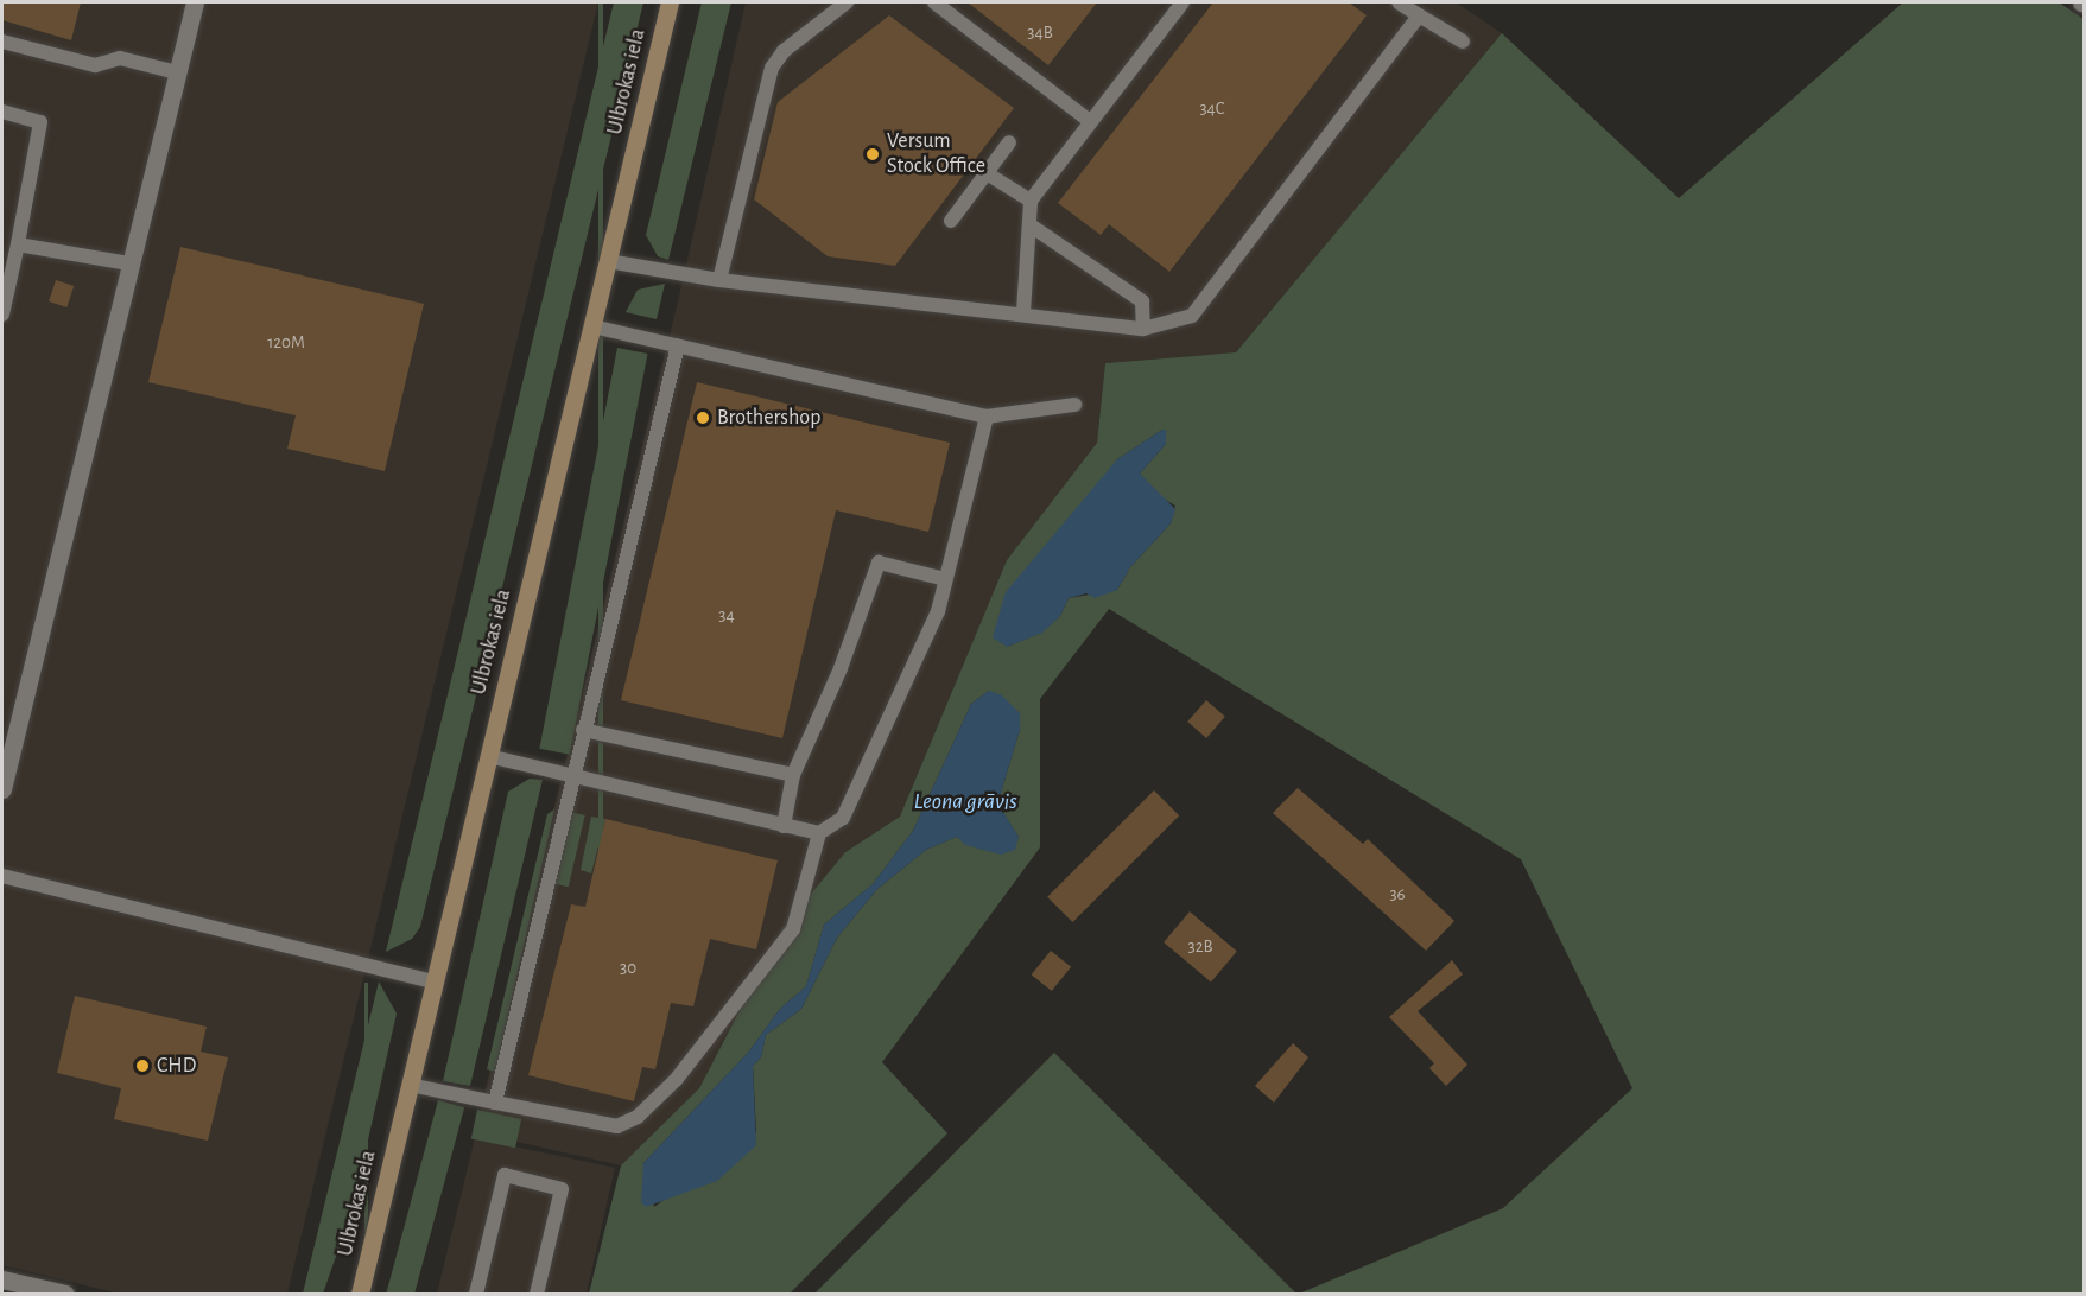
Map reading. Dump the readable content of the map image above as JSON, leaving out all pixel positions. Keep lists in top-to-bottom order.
{
  "streets": {
    "main road": ["Ulbrokas iela"]
  },
  "water": ["Leona grāvis"],
  "places": ["Versum Stock Office", "Brothershop", "CHD"],
  "house_numbers": [
    "34B",
    "34C",
    "120M",
    "34",
    "36",
    "32B",
    "30"
  ]
}
